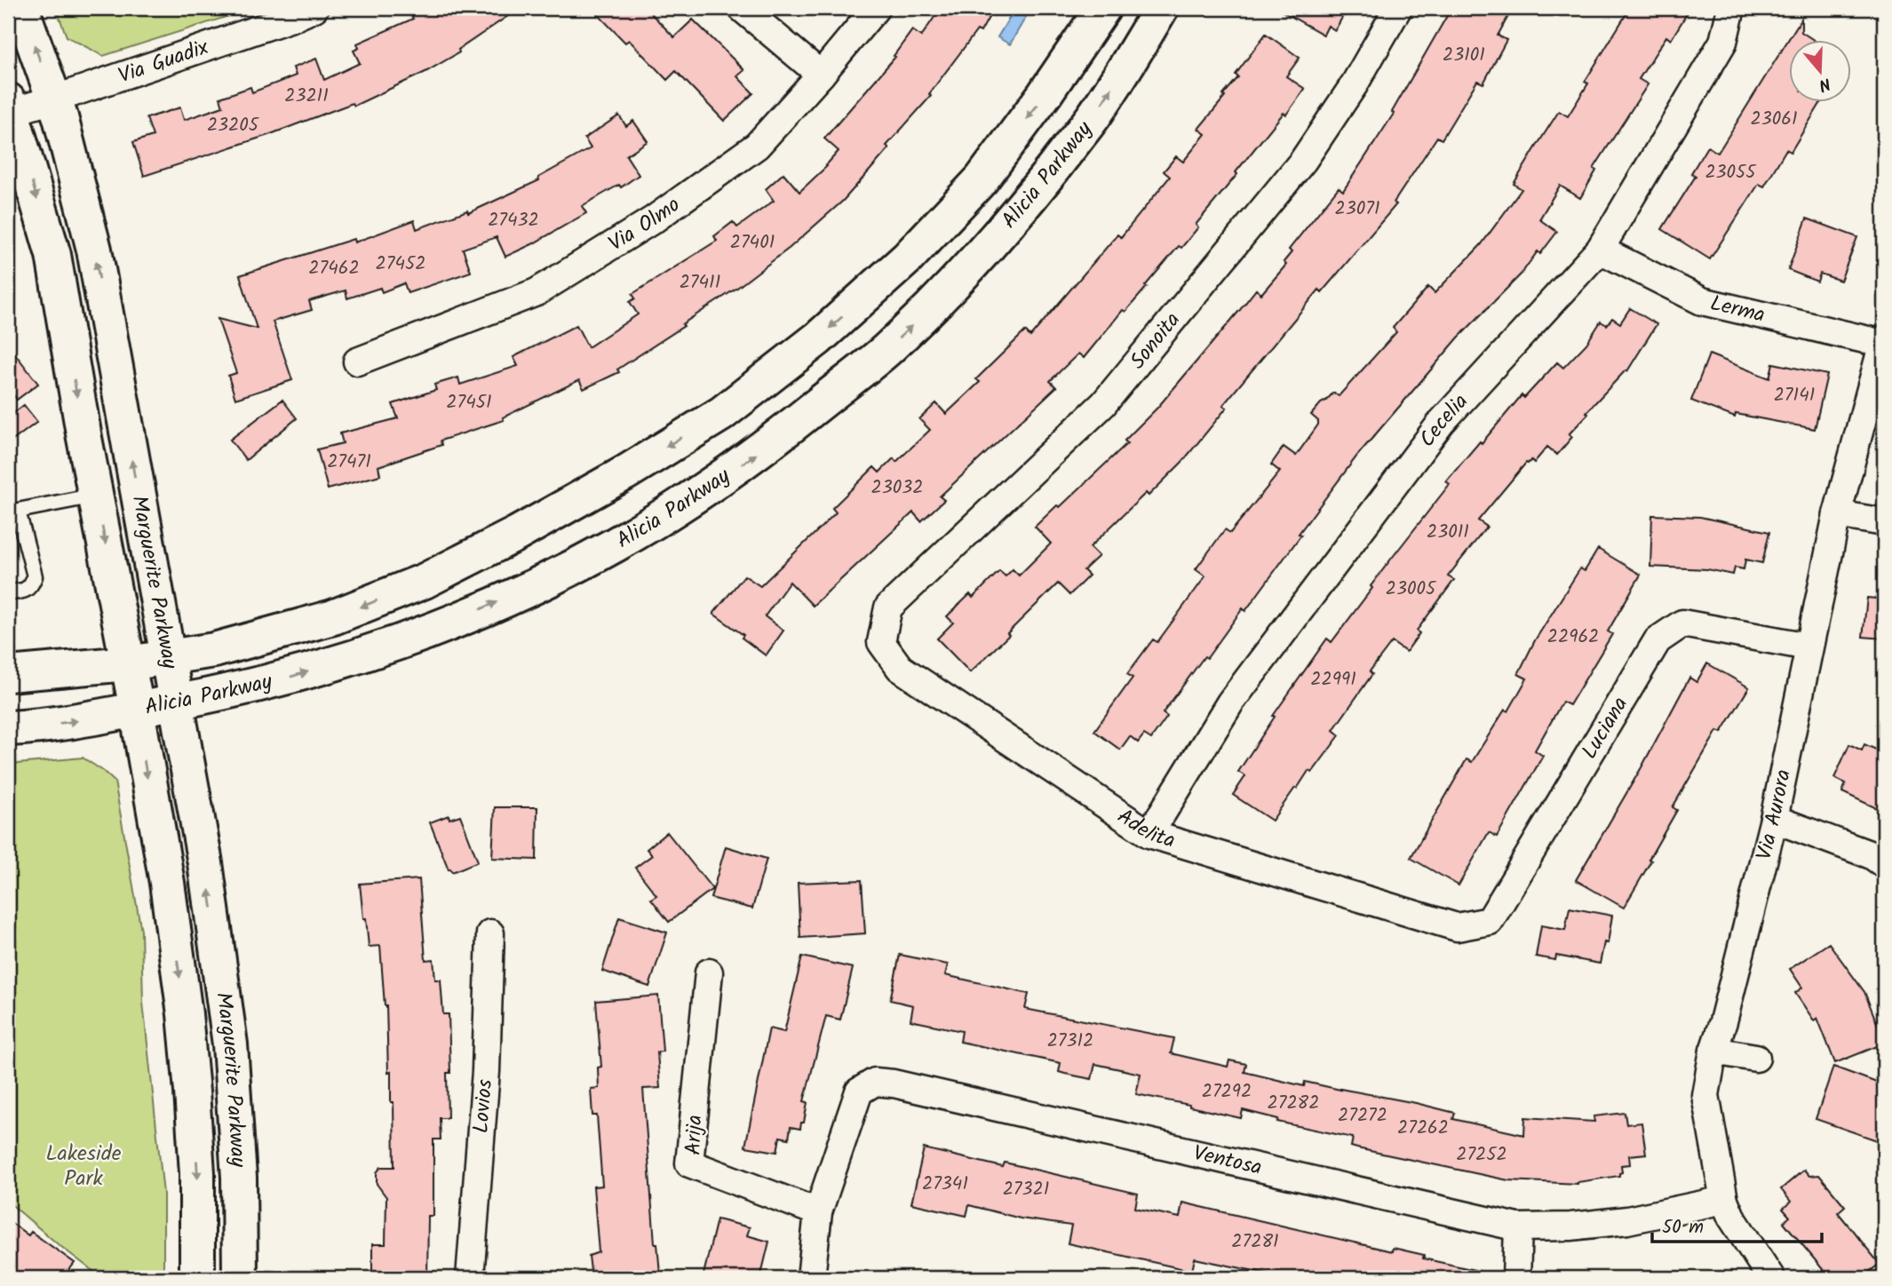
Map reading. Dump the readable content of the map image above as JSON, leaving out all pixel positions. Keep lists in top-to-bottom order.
{
  "streets": {
    "main road": ["Alicia Parkway", "Marguerite Parkway"],
    "street": [
      "Via Guadix",
      "Via Olmo",
      "Lerma",
      "Sonoita",
      "Cecelia",
      "Luciana",
      "Via Aurora",
      "Adelita",
      "Lovios",
      "Arija",
      "Ventosa"
    ]
  },
  "crossings": [
    ["Via Guadix", "Marguerite Parkway"],
    ["Alicia Parkway", "Marguerite Parkway"],
    ["Lerma", "Cecelia"],
    ["Lerma", "Via Aurora"],
    ["Sonoita", "Adelita"],
    ["Cecelia", "Adelita"],
    ["Luciana", "Via Aurora"],
    ["Luciana", "Adelita"],
    ["Via Aurora", "Ventosa"],
    ["Arija", "Ventosa"]
  ],
  "parks": ["Lakeside Park"],
  "house_numbers": [
    "23101",
    "23211",
    "23061",
    "23205",
    "23055",
    "23071",
    "27432",
    "27401",
    "27452",
    "27462",
    "27411",
    "27141",
    "27451",
    "27471",
    "23032",
    "23011",
    "23005",
    "22962",
    "22991",
    "27312",
    "27292",
    "27282",
    "27272",
    "27262",
    "27252",
    "27341",
    "27321",
    "27281"
  ],
  "scale_bar": "50 m",
  "north": "bottom"
}
